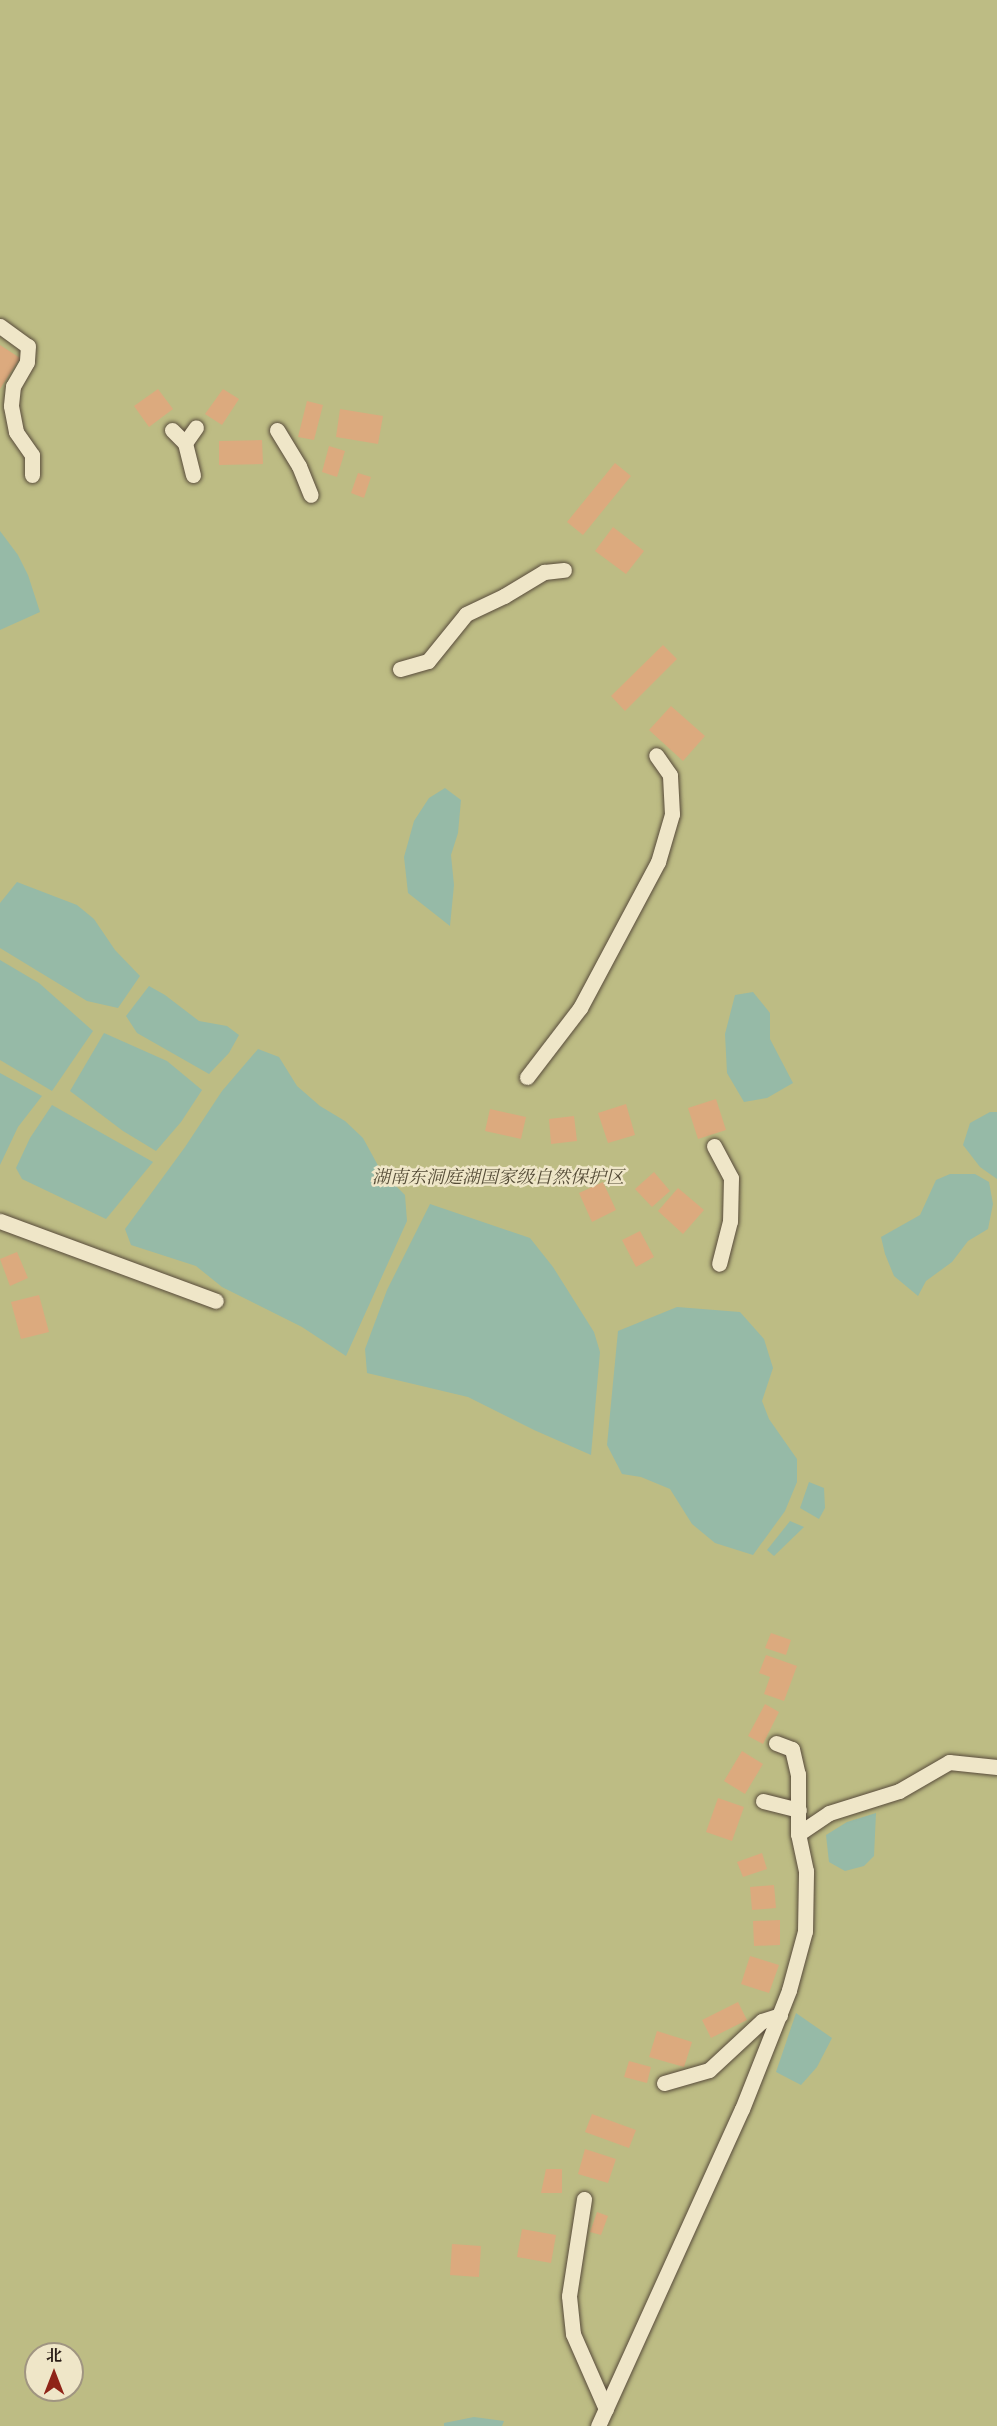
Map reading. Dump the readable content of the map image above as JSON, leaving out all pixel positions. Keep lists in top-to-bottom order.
{
  "parks": ["湖南东洞庭湖国家级自然保护区"],
  "north": "top"
}
